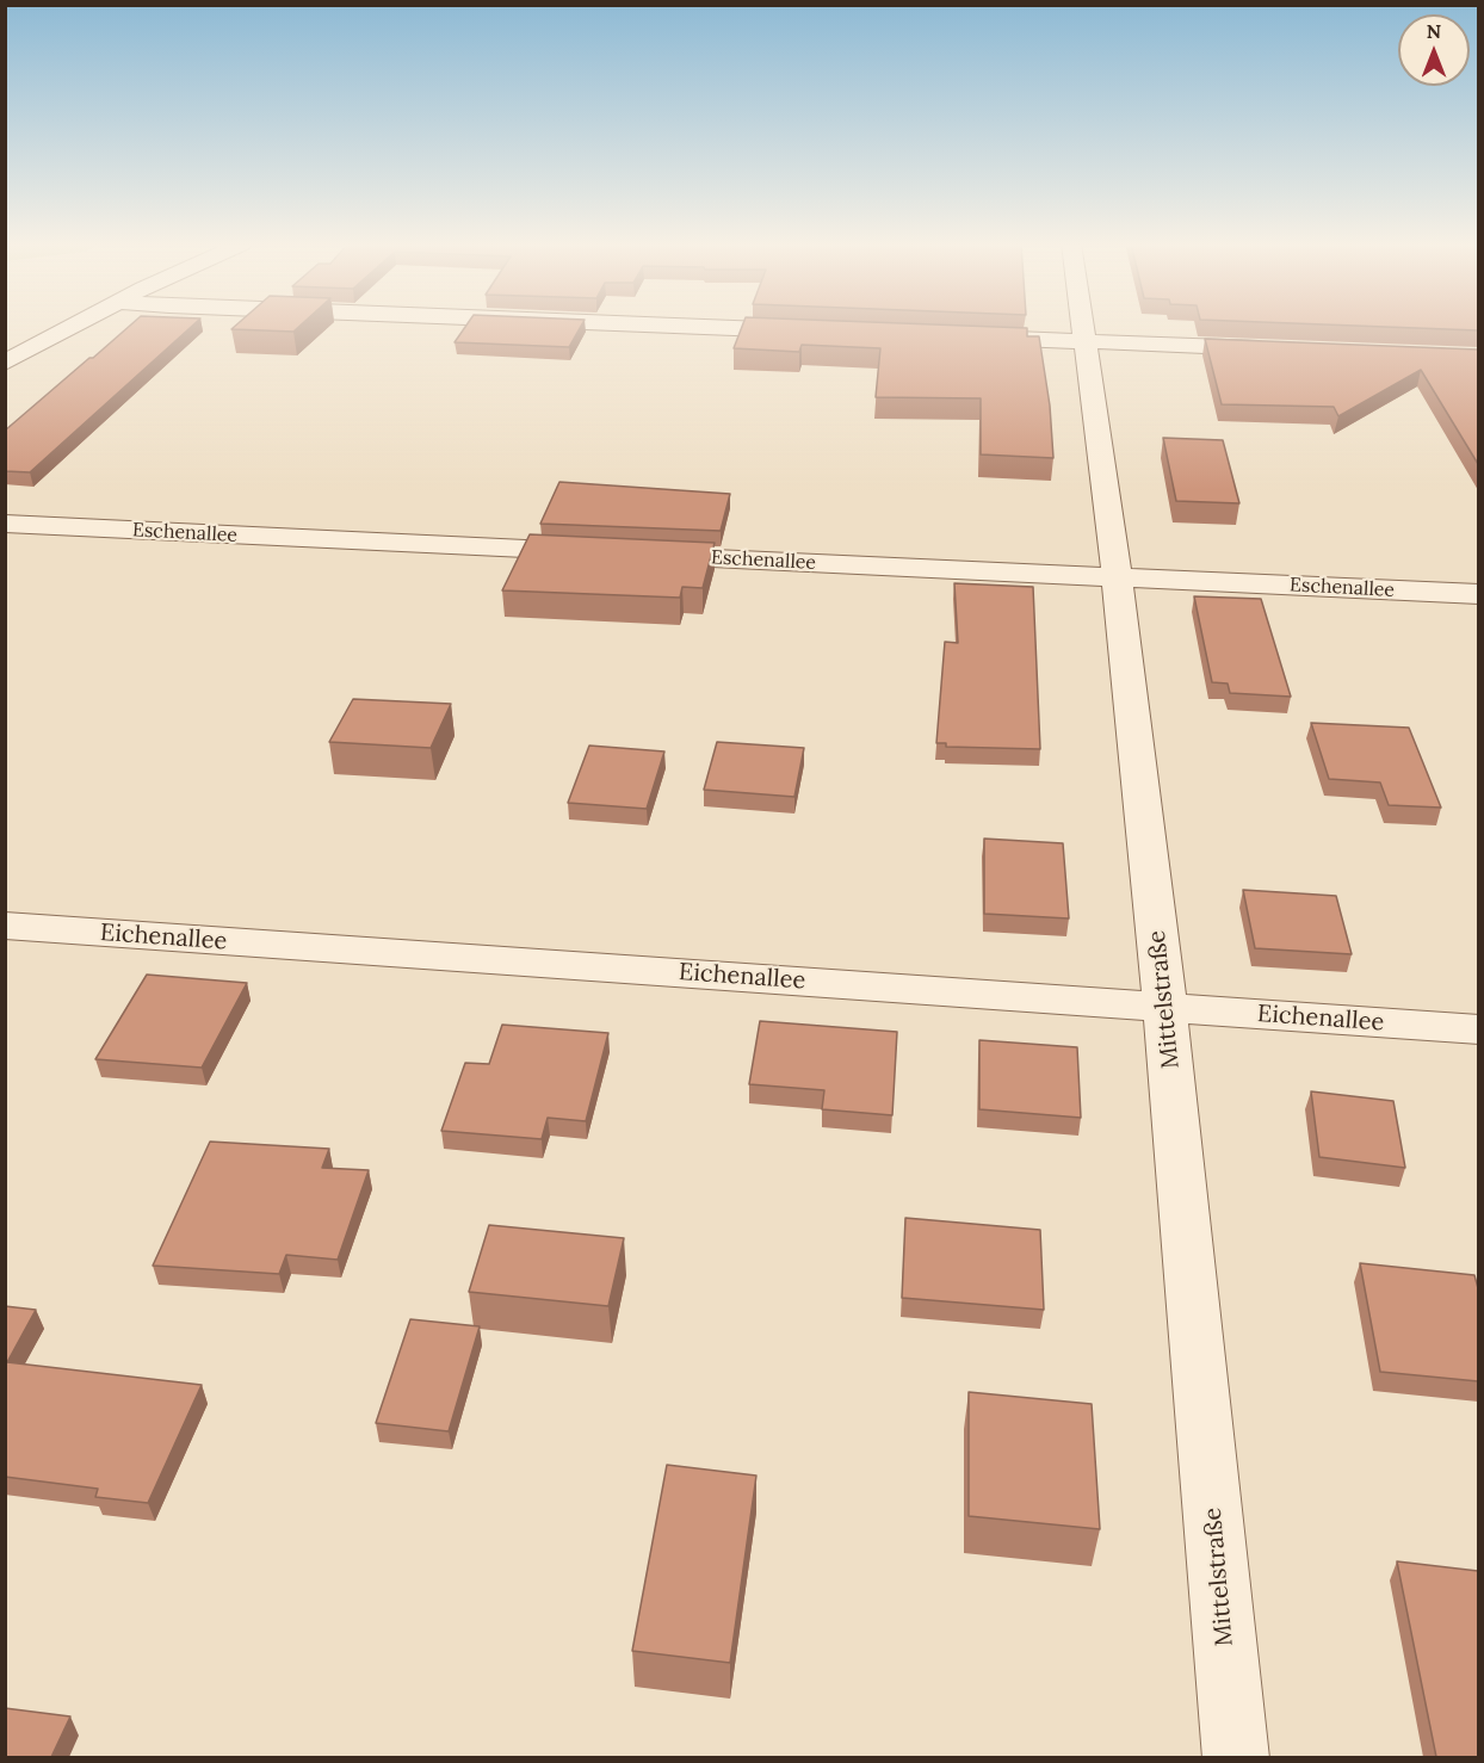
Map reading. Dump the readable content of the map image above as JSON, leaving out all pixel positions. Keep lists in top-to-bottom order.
{
  "streets": {
    "street": ["Eschenallee", "Eichenallee", "Mittelstraße"]
  },
  "crossings": [
    ["Eschenallee", "Mittelstraße"],
    ["Eichenallee", "Mittelstraße"]
  ],
  "north": "top"
}
